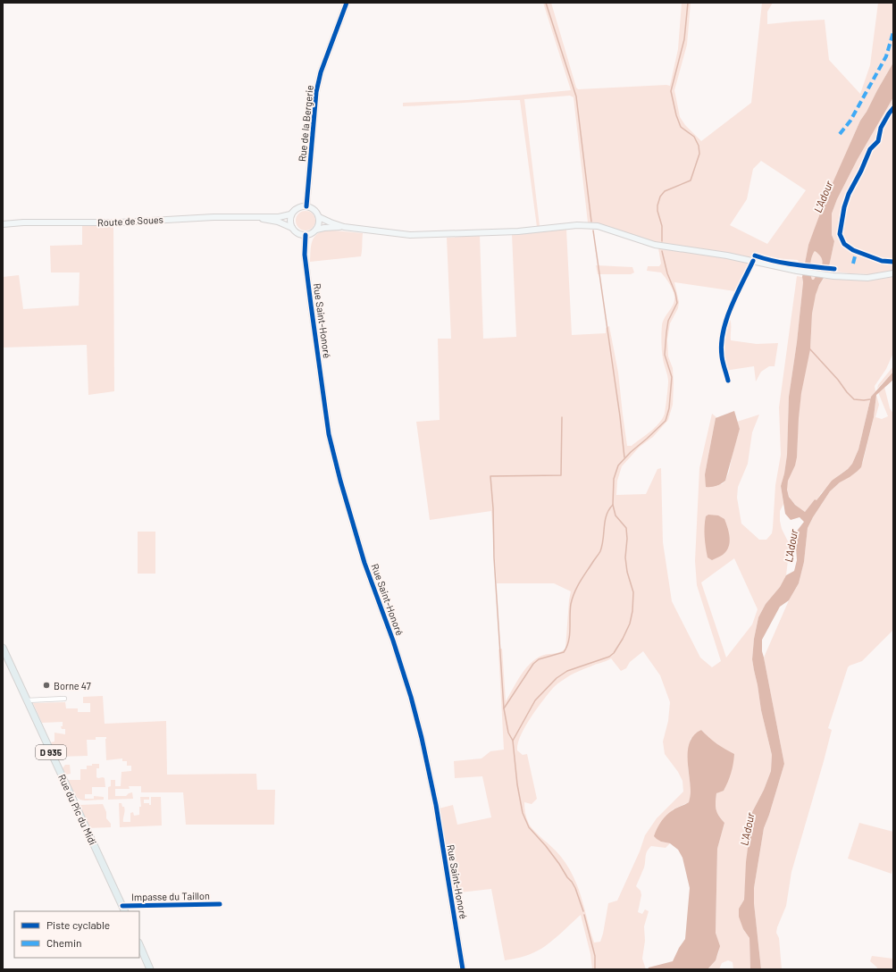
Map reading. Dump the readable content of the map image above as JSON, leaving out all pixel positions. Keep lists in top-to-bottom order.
{
  "streets": {
    "main road": ["Route de Soues", "D 935", "Rue du Pic du Midi"],
    "street": ["Rue de la Bergerie", "Rue Saint-Honoré", "Impasse du Taillon"]
  },
  "crossings": [
    ["Rue de la Bergerie", "Route de Soues"],
    ["Rue de la Bergerie", "Rue Saint-Honoré"],
    ["Route de Soues", "Rue Saint-Honoré"],
    ["Rue du Pic du Midi", "Impasse du Taillon"]
  ],
  "water": ["L'Adour"],
  "places": ["Borne 47"],
  "legend": ["Piste cyclable", "Chemin"]
}
